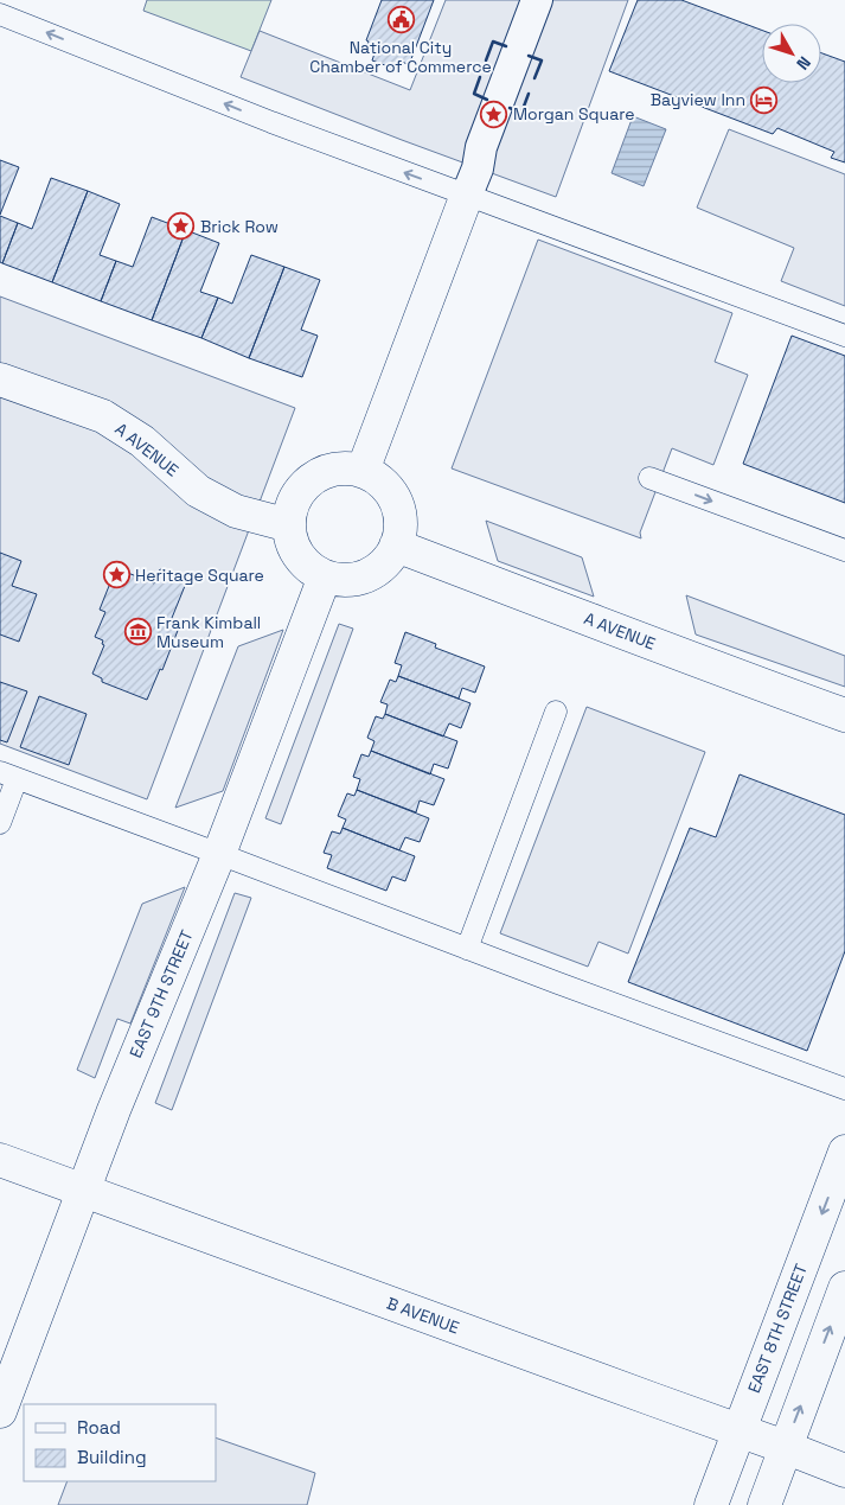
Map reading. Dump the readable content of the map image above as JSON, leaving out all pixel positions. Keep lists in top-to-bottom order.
{
  "streets": {
    "street": [
      "A AVENUE",
      "EAST 9TH STREET",
      "B AVENUE",
      "EAST 8TH STREET"
    ]
  },
  "crossings": [
    ["A AVENUE", "EAST 9TH STREET"],
    ["EAST 9TH STREET", "B AVENUE"],
    ["B AVENUE", "EAST 8TH STREET"]
  ],
  "places": {
    "public building": ["National City Chamber of Commerce"],
    "hotel": ["Bayview Inn"],
    "place": ["Morgan Square", "Brick Row", "Heritage Square"],
    "museum": ["Frank Kimball Museum"]
  },
  "legend": ["Road", "Building"],
  "north": "bottom right"
}
